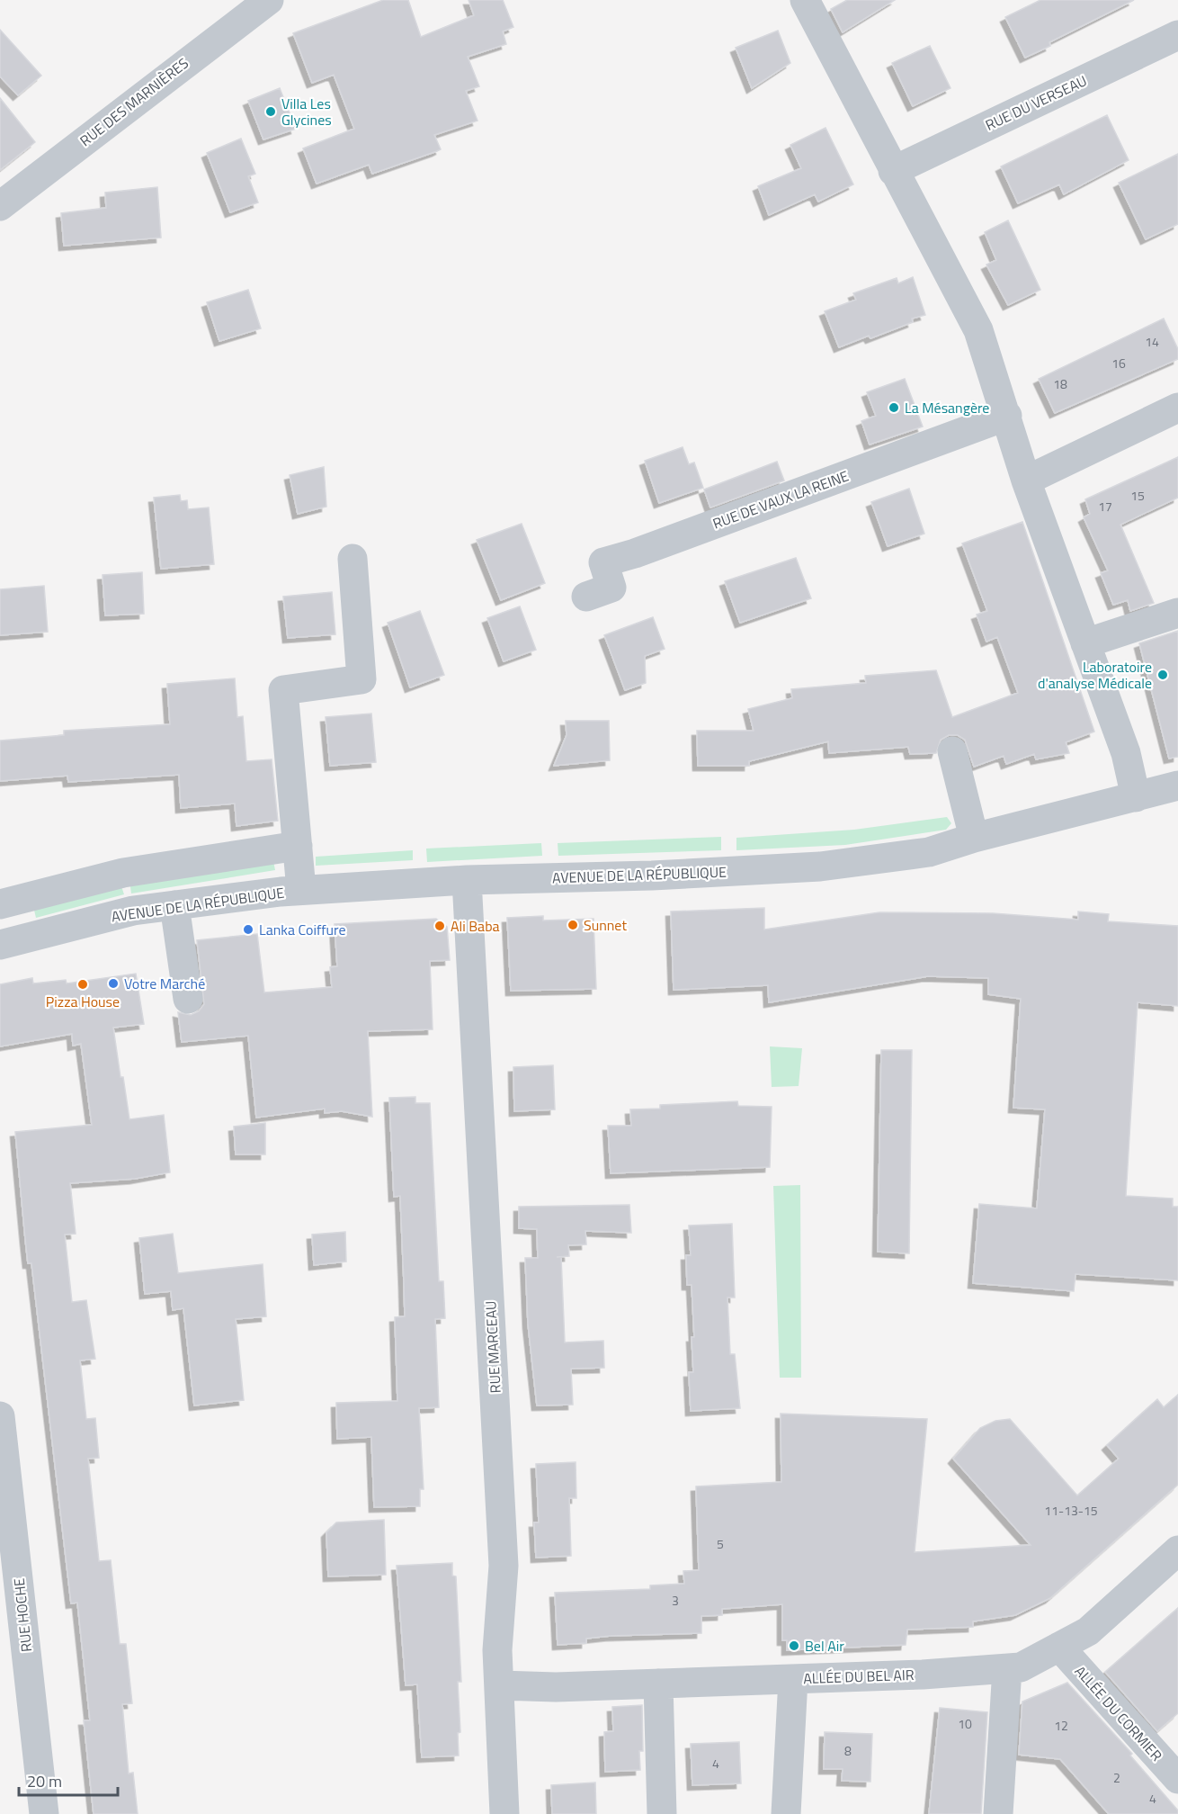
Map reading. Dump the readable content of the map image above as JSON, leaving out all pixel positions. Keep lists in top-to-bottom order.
{
  "streets": {
    "street": [
      "RUE DES MARNIÈRES",
      "RUE DU VERSEAU",
      "RUE DE VAUX LA REINE",
      "AVENUE DE LA RÉPUBLIQUE",
      "RUE MARCEAU",
      "RUE HOCHE",
      "ALLÉE DU BEL AIR",
      "ALLÉE DU CORMIER"
    ]
  },
  "crossings": [
    ["AVENUE DE LA RÉPUBLIQUE", "RUE MARCEAU"],
    ["RUE MARCEAU", "ALLÉE DU BEL AIR"],
    ["ALLÉE DU BEL AIR", "ALLÉE DU CORMIER"]
  ],
  "places": [
    "Villa Les Glycines",
    "La Mésangère",
    "Laboratoire d'analyse Médicale",
    "Sunnet",
    "Ali Baba",
    "Lanka Coiffure",
    "Votre Marché",
    "Pizza House",
    "Bel Air"
  ],
  "house_numbers": [
    "14",
    "16",
    "18",
    "15",
    "17",
    "11-13-15",
    "5",
    "3",
    "10",
    "12",
    "8",
    "4",
    "2",
    "4"
  ],
  "scale_bar": "20 m"
}
